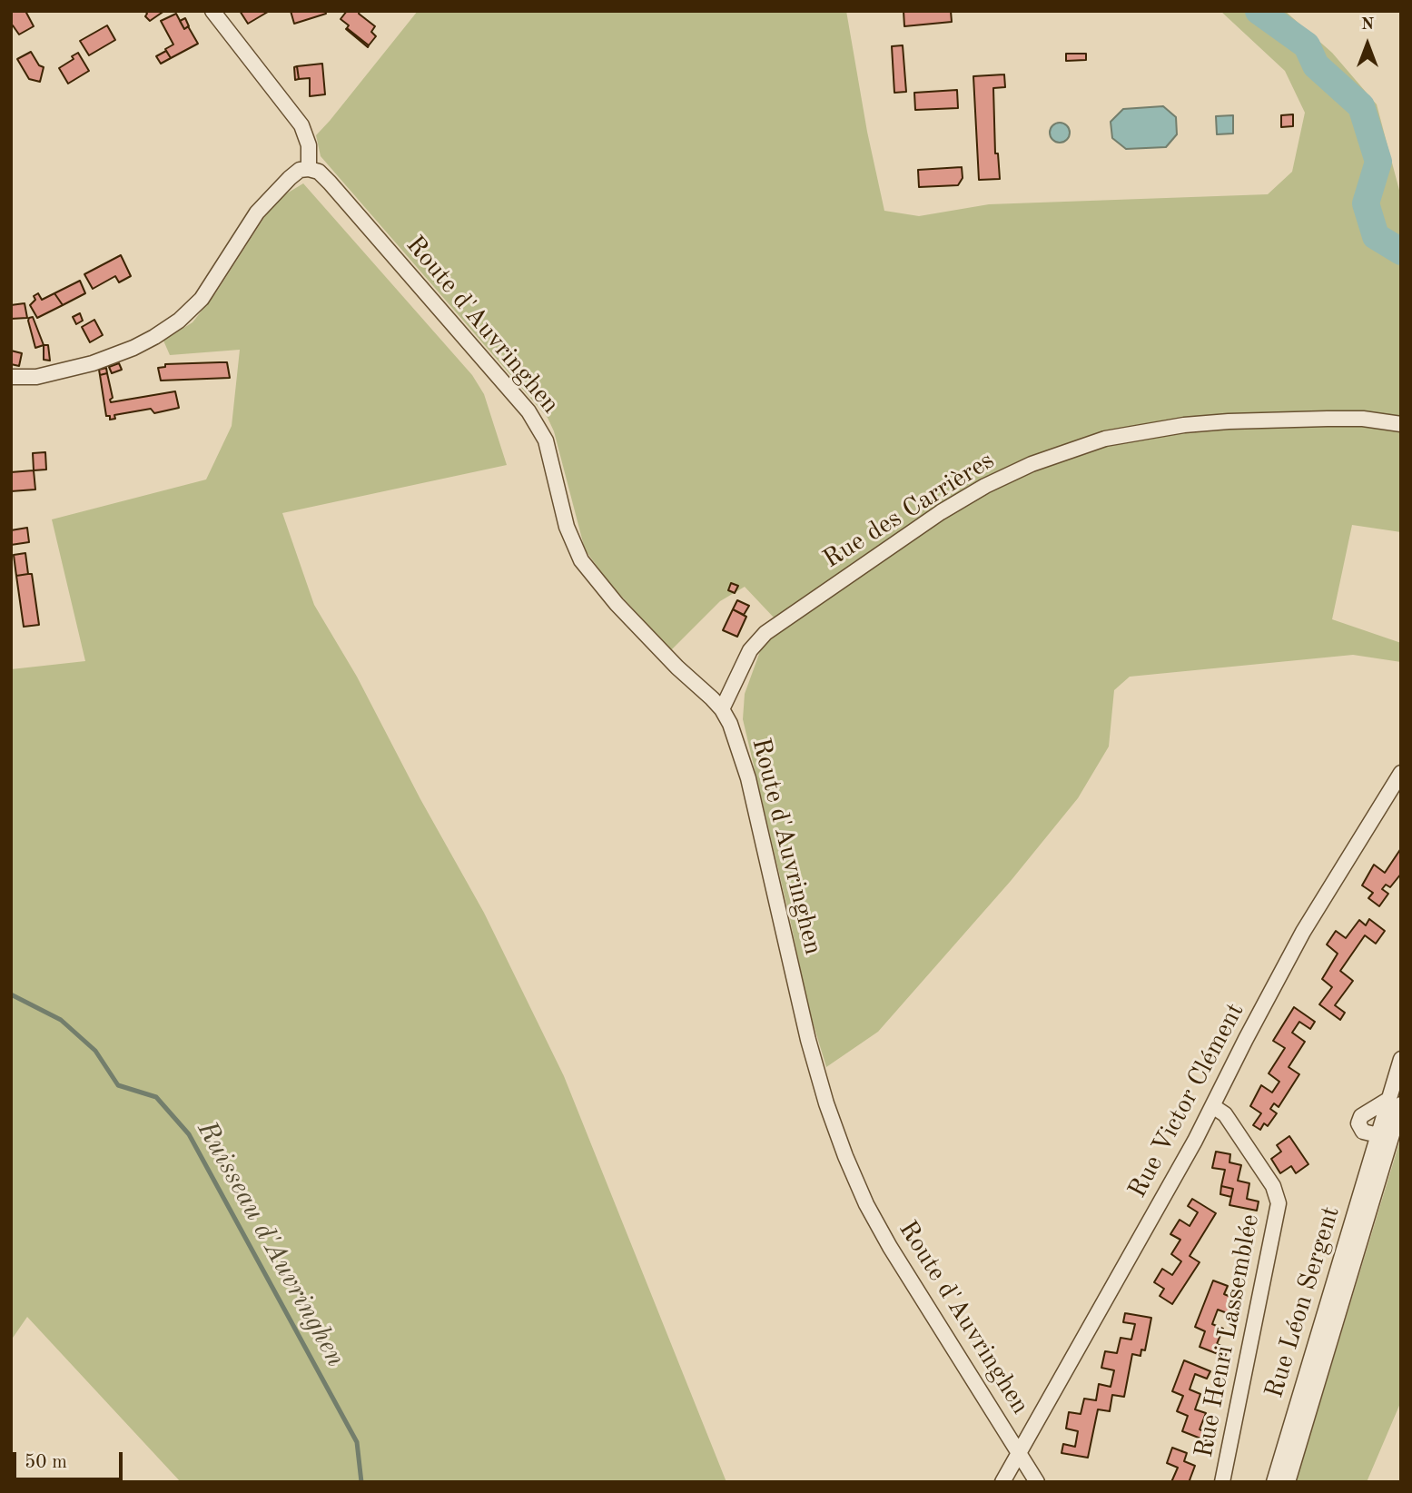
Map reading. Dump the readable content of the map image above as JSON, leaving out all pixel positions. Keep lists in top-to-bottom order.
{
  "streets": {
    "street": [
      "Route d'Auvringhen",
      "Rue des Carrières",
      "Rue Victor Clément",
      "Rue Léon Sergent",
      "Rue Henri Lassemblée"
    ]
  },
  "crossings": [
    ["Route d'Auvringhen", "Rue des Carrières"],
    ["Route d'Auvringhen", "Rue Victor Clément"],
    ["Rue Victor Clément", "Rue Henri Lassemblée"]
  ],
  "water": ["Ruisseau d'Auvringhen"],
  "scale_bar": "50 m",
  "north": "top"
}
